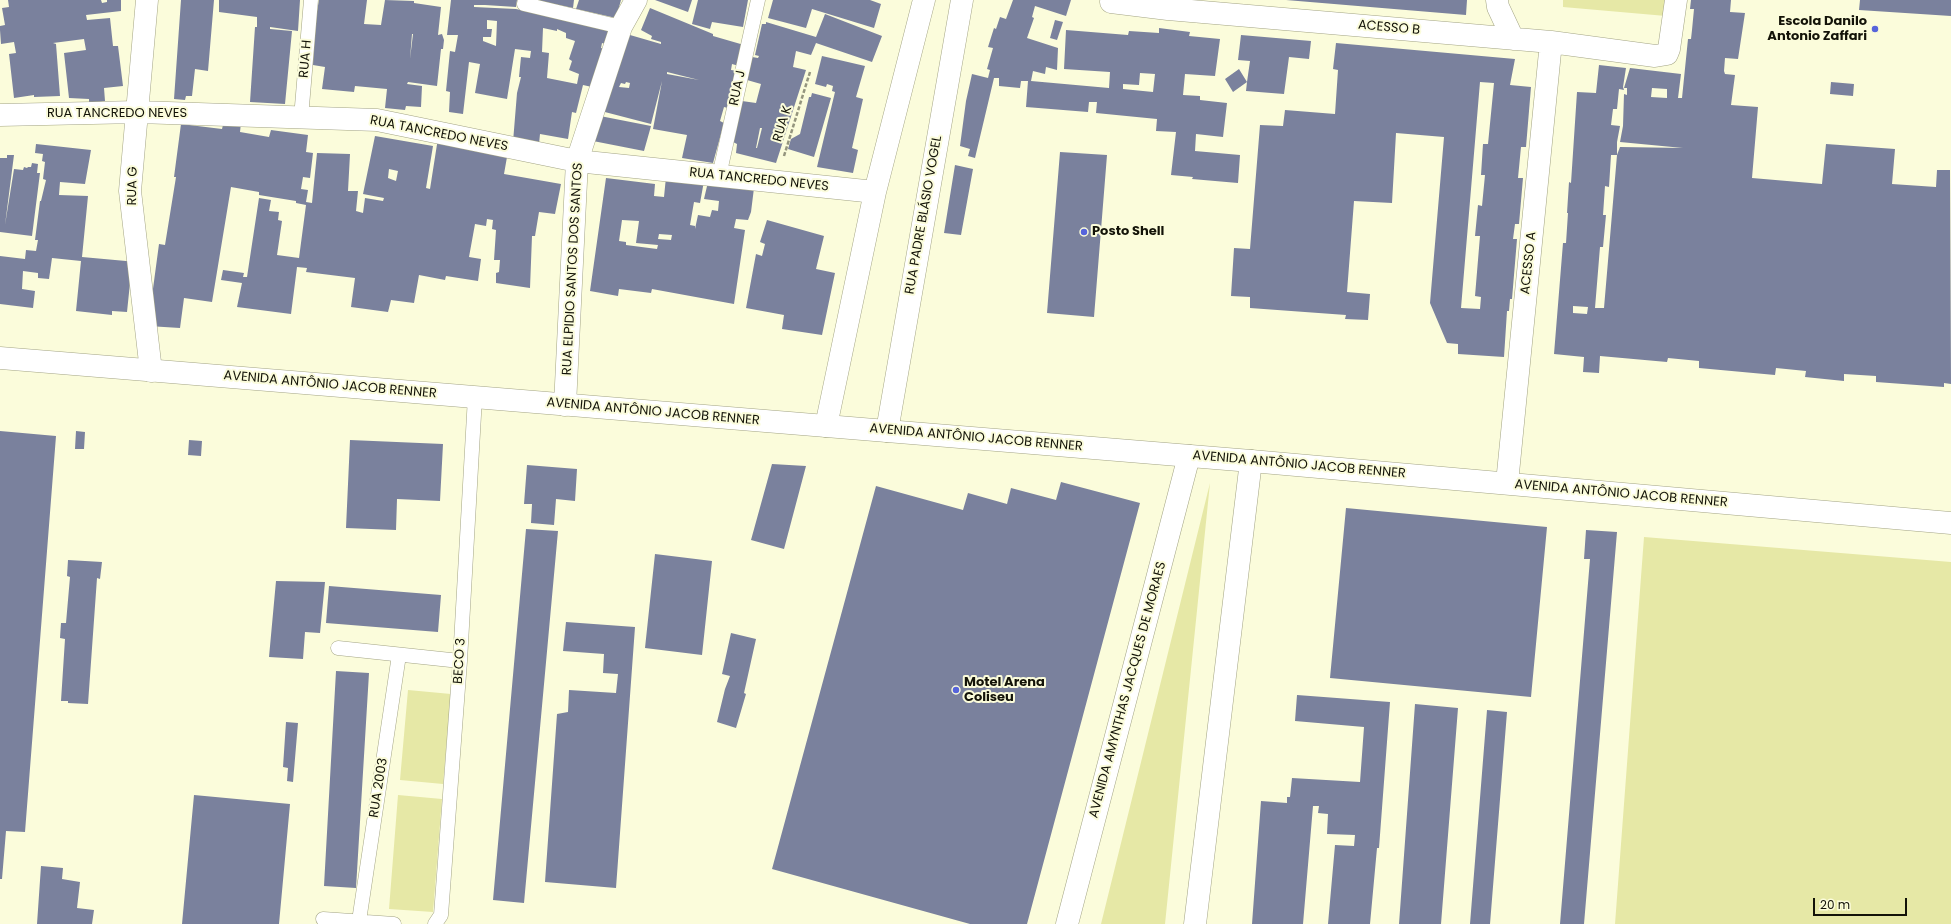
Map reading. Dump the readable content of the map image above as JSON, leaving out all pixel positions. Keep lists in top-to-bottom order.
{
  "streets": {
    "street": [
      "ACESSO B",
      "RUA TANCREDO NEVES",
      "RUA G",
      "RUA PADRE BLÁSIO VOGEL",
      "ACESSO A",
      "RUA ELPIDIO SANTOS DOS SANTOS",
      "AVENIDA ANTÔNIO JACOB RENNER",
      "AVENIDA AMYNTHAS JACQUES DE MORAES"
    ],
    "lane": [
      "RUA H",
      "RUA J",
      "BECO 3",
      "RUA 2003"
    ],
    "path": ["RUA K"]
  },
  "crossings": [
    ["ACESSO B", "ACESSO A"],
    ["RUA H", "RUA TANCREDO NEVES"],
    ["RUA J", "RUA TANCREDO NEVES"],
    ["RUA TANCREDO NEVES", "RUA K"],
    ["RUA TANCREDO NEVES", "RUA G"],
    ["RUA TANCREDO NEVES", "RUA ELPIDIO SANTOS DOS SANTOS"],
    ["RUA G", "AVENIDA ANTÔNIO JACOB RENNER"],
    ["RUA PADRE BLÁSIO VOGEL", "AVENIDA ANTÔNIO JACOB RENNER"],
    ["ACESSO A", "AVENIDA ANTÔNIO JACOB RENNER"],
    ["RUA ELPIDIO SANTOS DOS SANTOS", "AVENIDA ANTÔNIO JACOB RENNER"],
    ["AVENIDA ANTÔNIO JACOB RENNER", "BECO 3"],
    ["AVENIDA ANTÔNIO JACOB RENNER", "AVENIDA AMYNTHAS JACQUES DE MORAES"]
  ],
  "places": ["Escola Danilo Antonio Zaffari", "Posto Shell", "Motel Arena Coliseu"],
  "scale_bar": "20 m"
}
